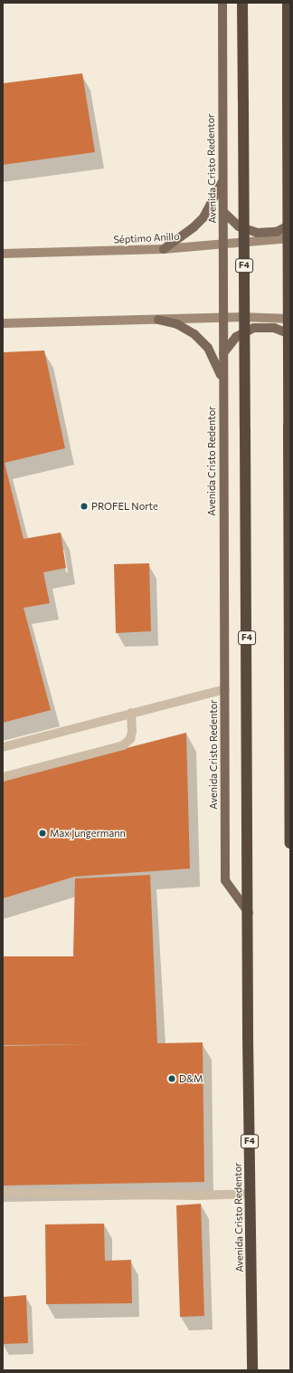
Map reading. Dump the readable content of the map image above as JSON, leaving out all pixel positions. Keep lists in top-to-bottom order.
{
  "streets": {
    "highway": ["Avenida Cristo Redentor", "F4"],
    "main road": ["Séptimo Anillo"]
  },
  "crossings": [
    ["Avenida Cristo Redentor", "Séptimo Anillo"]
  ],
  "places": ["PROFEL Norte", "Max Jungermann", "D&M"]
}
